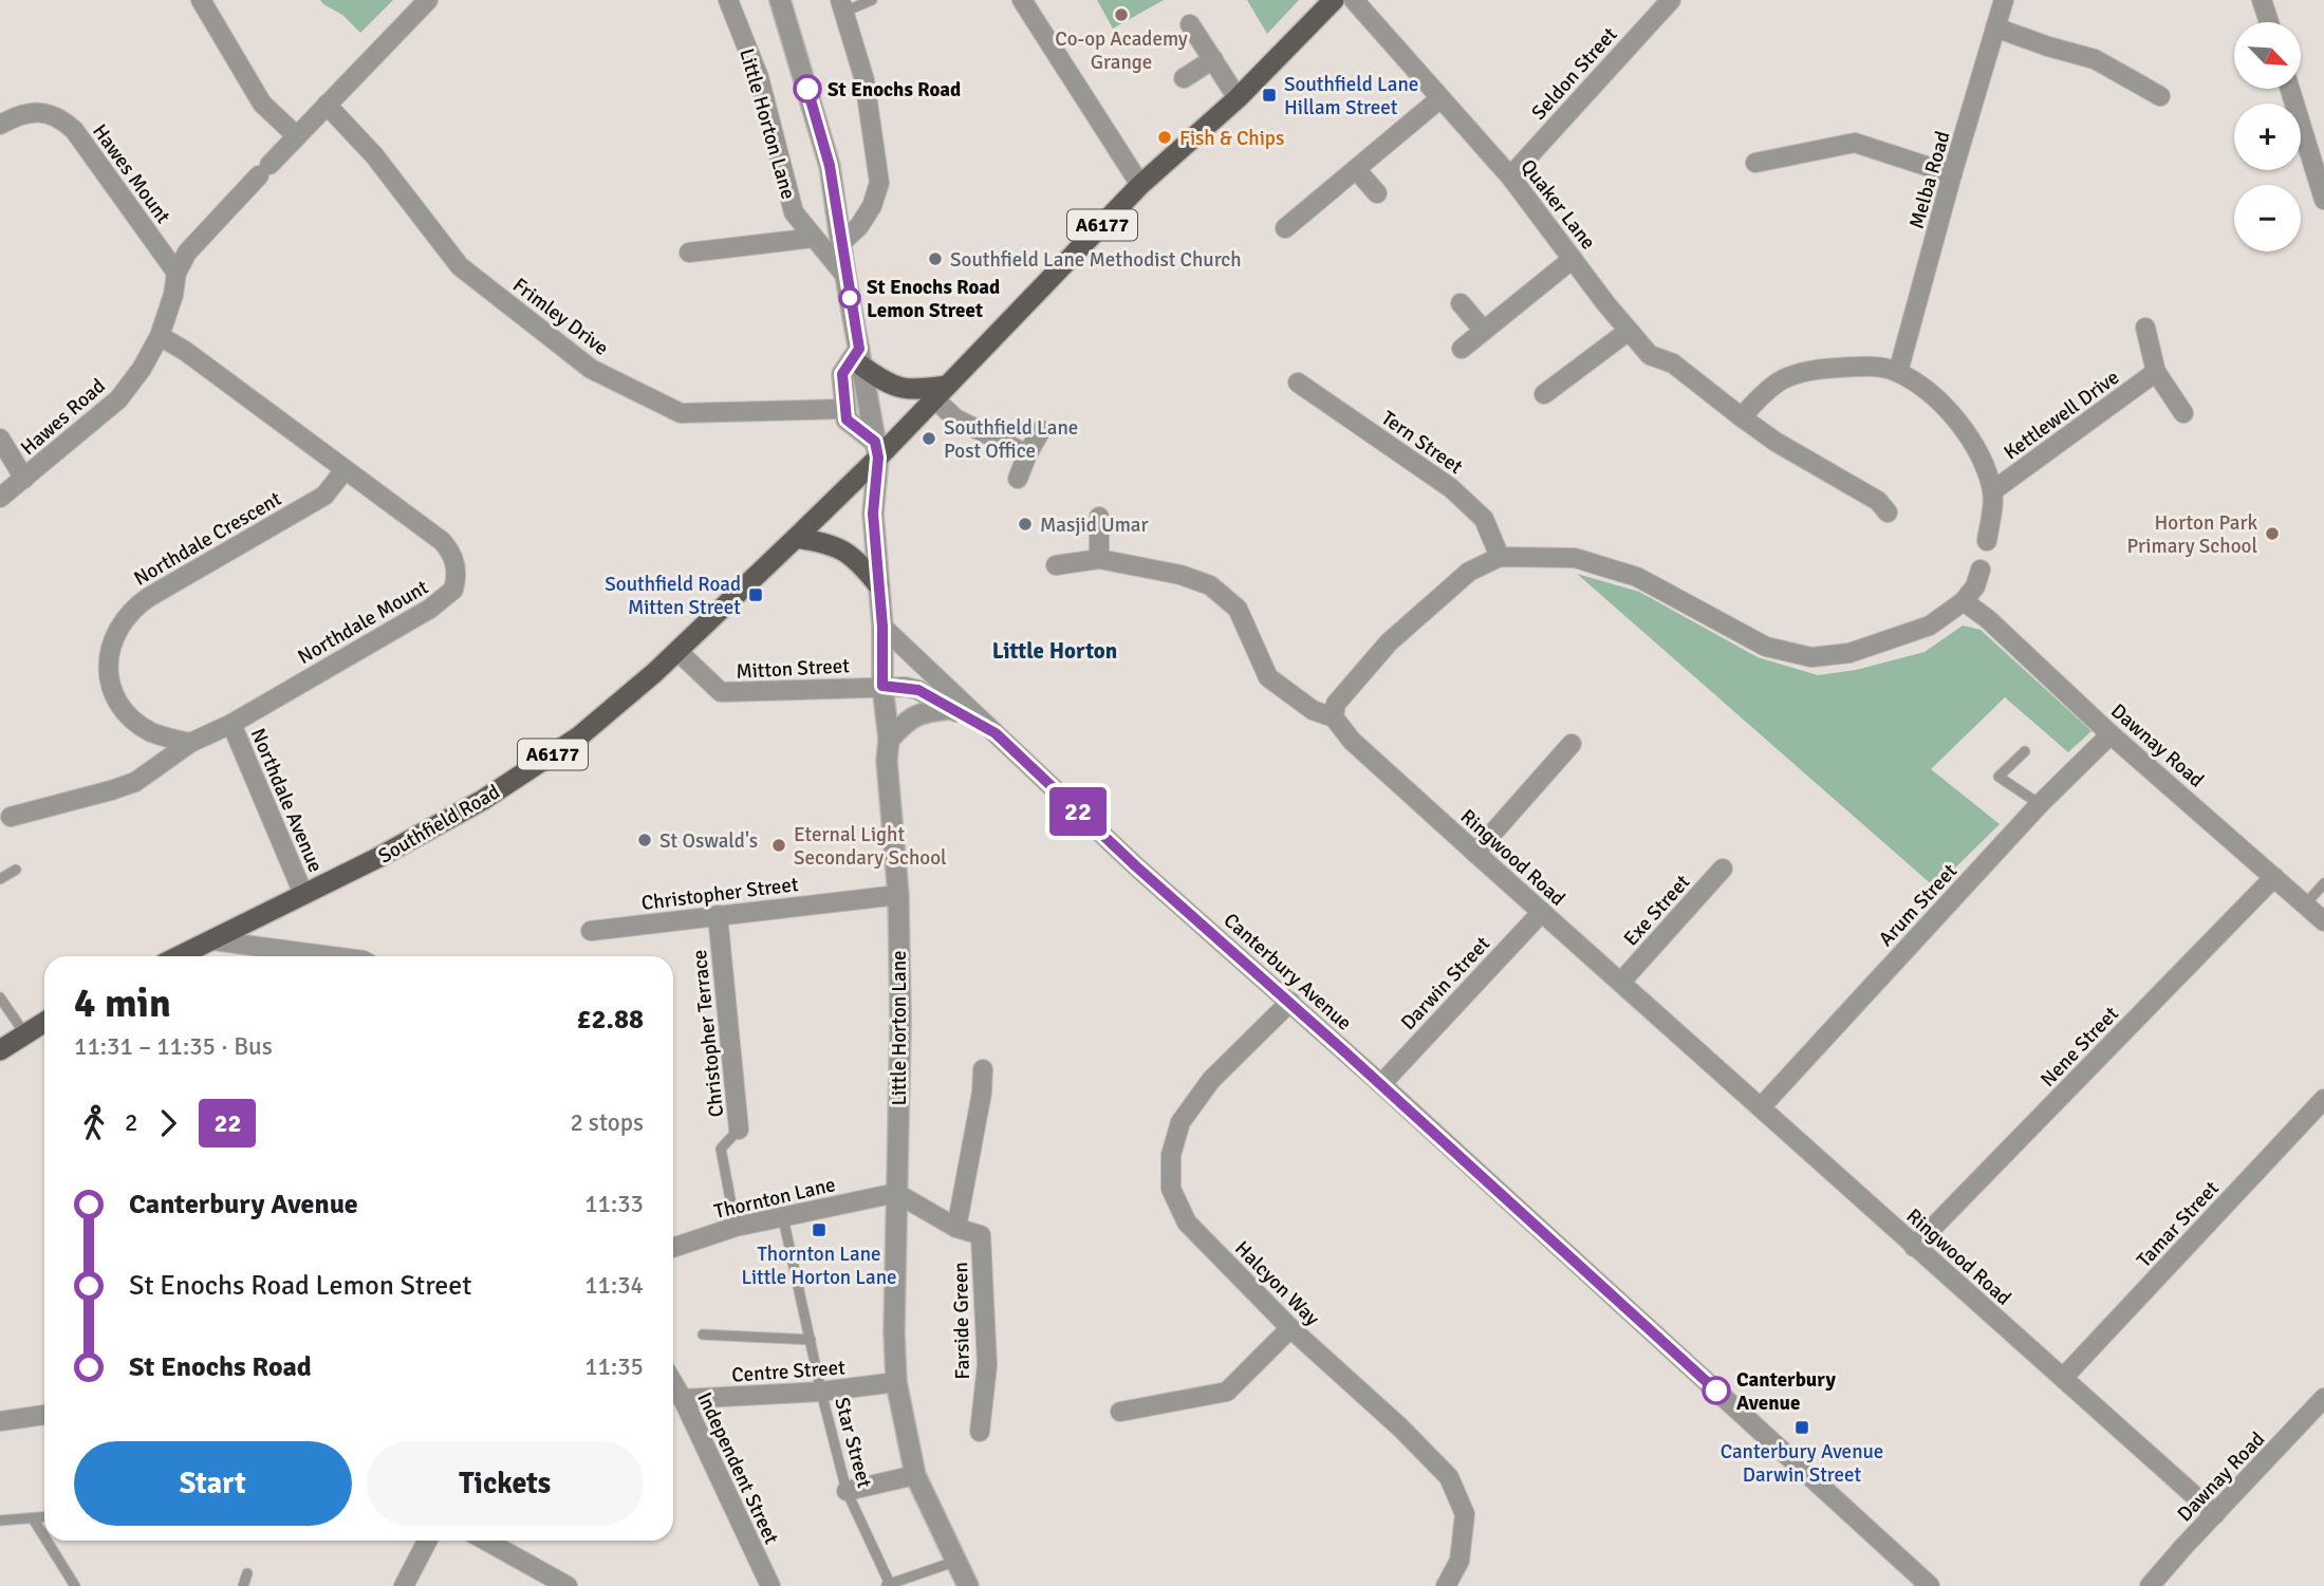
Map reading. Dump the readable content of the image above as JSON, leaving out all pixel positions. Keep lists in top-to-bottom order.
{
  "streets": {
    "main road": ["A6177", "Southfield Road"],
    "street": [
      "Seldon Street",
      "Little Horton Lane",
      "Hawes Mount",
      "Melba Road",
      "Quaker Lane",
      "Frimley Drive",
      "Kettlewell Drive",
      "Hawes Road",
      "Tern Street",
      "Northdale Crescent",
      "Northdale Mount",
      "Mitton Street",
      "Dawnay Road",
      "Northdale Avenue",
      "Ringwood Road",
      "Christopher Street",
      "Arum Street",
      "Exe Street",
      "Canterbury Avenue",
      "Darwin Street",
      "Christopher Terrace",
      "Nene Street",
      "Thornton Lane",
      "Tamar Street",
      "Halcyon Way",
      "Farside Green",
      "Centre Street",
      "Independent Street"
    ],
    "lane": ["Star Street"]
  },
  "crossings": [
    ["Seldon Street", "Quaker Lane"],
    ["Little Horton Lane", "A6177"],
    ["Little Horton Lane", "Mitton Street"],
    ["Little Horton Lane", "Southfield Road"],
    ["Little Horton Lane", "Christopher Street"],
    ["Little Horton Lane", "Canterbury Avenue"],
    ["Little Horton Lane", "Thornton Lane"],
    ["Little Horton Lane", "Farside Green"],
    ["Little Horton Lane", "Centre Street"],
    ["Hawes Mount", "Hawes Road"],
    ["A6177", "Southfield Road"],
    ["Frimley Drive", "Hawes Road"],
    ["Hawes Road", "Northdale Mount"],
    ["Northdale Crescent", "Northdale Mount"],
    ["Northdale Mount", "Northdale Avenue"],
    ["Mitton Street", "Southfield Road"],
    ["Mitton Street", "Canterbury Avenue"],
    ["Dawnay Road", "Ringwood Road"],
    ["Dawnay Road", "Arum Street"],
    ["Dawnay Road", "Nene Street"],
    ["Northdale Avenue", "Southfield Road"],
    ["Ringwood Road", "Arum Street"],
    ["Ringwood Road", "Exe Street"],
    ["Ringwood Road", "Darwin Street"],
    ["Ringwood Road", "Nene Street"],
    ["Ringwood Road", "Tamar Street"],
    ["Christopher Street", "Christopher Terrace"],
    ["Canterbury Avenue", "Darwin Street"],
    ["Canterbury Avenue", "Halcyon Way"],
    ["Christopher Terrace", "Thornton Lane"],
    ["Thornton Lane", "Farside Green"],
    ["Thornton Lane", "Star Street"],
    ["Centre Street", "Star Street"],
    ["Centre Street", "Independent Street"]
  ],
  "districts": ["Little Horton"],
  "places": {
    "other": [
      "Co-op Academy Grange",
      "St Enochs Road",
      "Fish & Chips",
      "Southfield Lane Methodist Church",
      "St Enochs Road Lemon Street",
      "Southfield Lane Post Office",
      "Masjid Umar",
      "Horton Park Primary School",
      "St Oswald's",
      "Eternal Light Secondary School",
      "Canterbury Avenue"
    ],
    "transit": [
      "Southfield Lane Hillam Street",
      "Southfield Road Mitten Street",
      "Thornton Lane Little Horton Lane",
      "Canterbury Avenue Darwin Street"
    ]
  },
  "lines": ["bus line 22"],
  "north": "bottom right",
  "page": {
    "on_map": "22",
    "map_buttons": ["+", "−"],
    "heading": ["4 min", "11:31 – 11:35 · Bus", "£2.88"],
    "legs": ["2", "22", "2 stops"],
    "list": [
      {
        "name": "Canterbury Avenue",
        "value": "11:33"
      },
      {
        "name": "St Enochs Road Lemon Street",
        "value": "11:34"
      },
      {
        "name": "St Enochs Road",
        "value": "11:35"
      }
    ],
    "buttons": ["Start", "Tickets"]
  }
}
